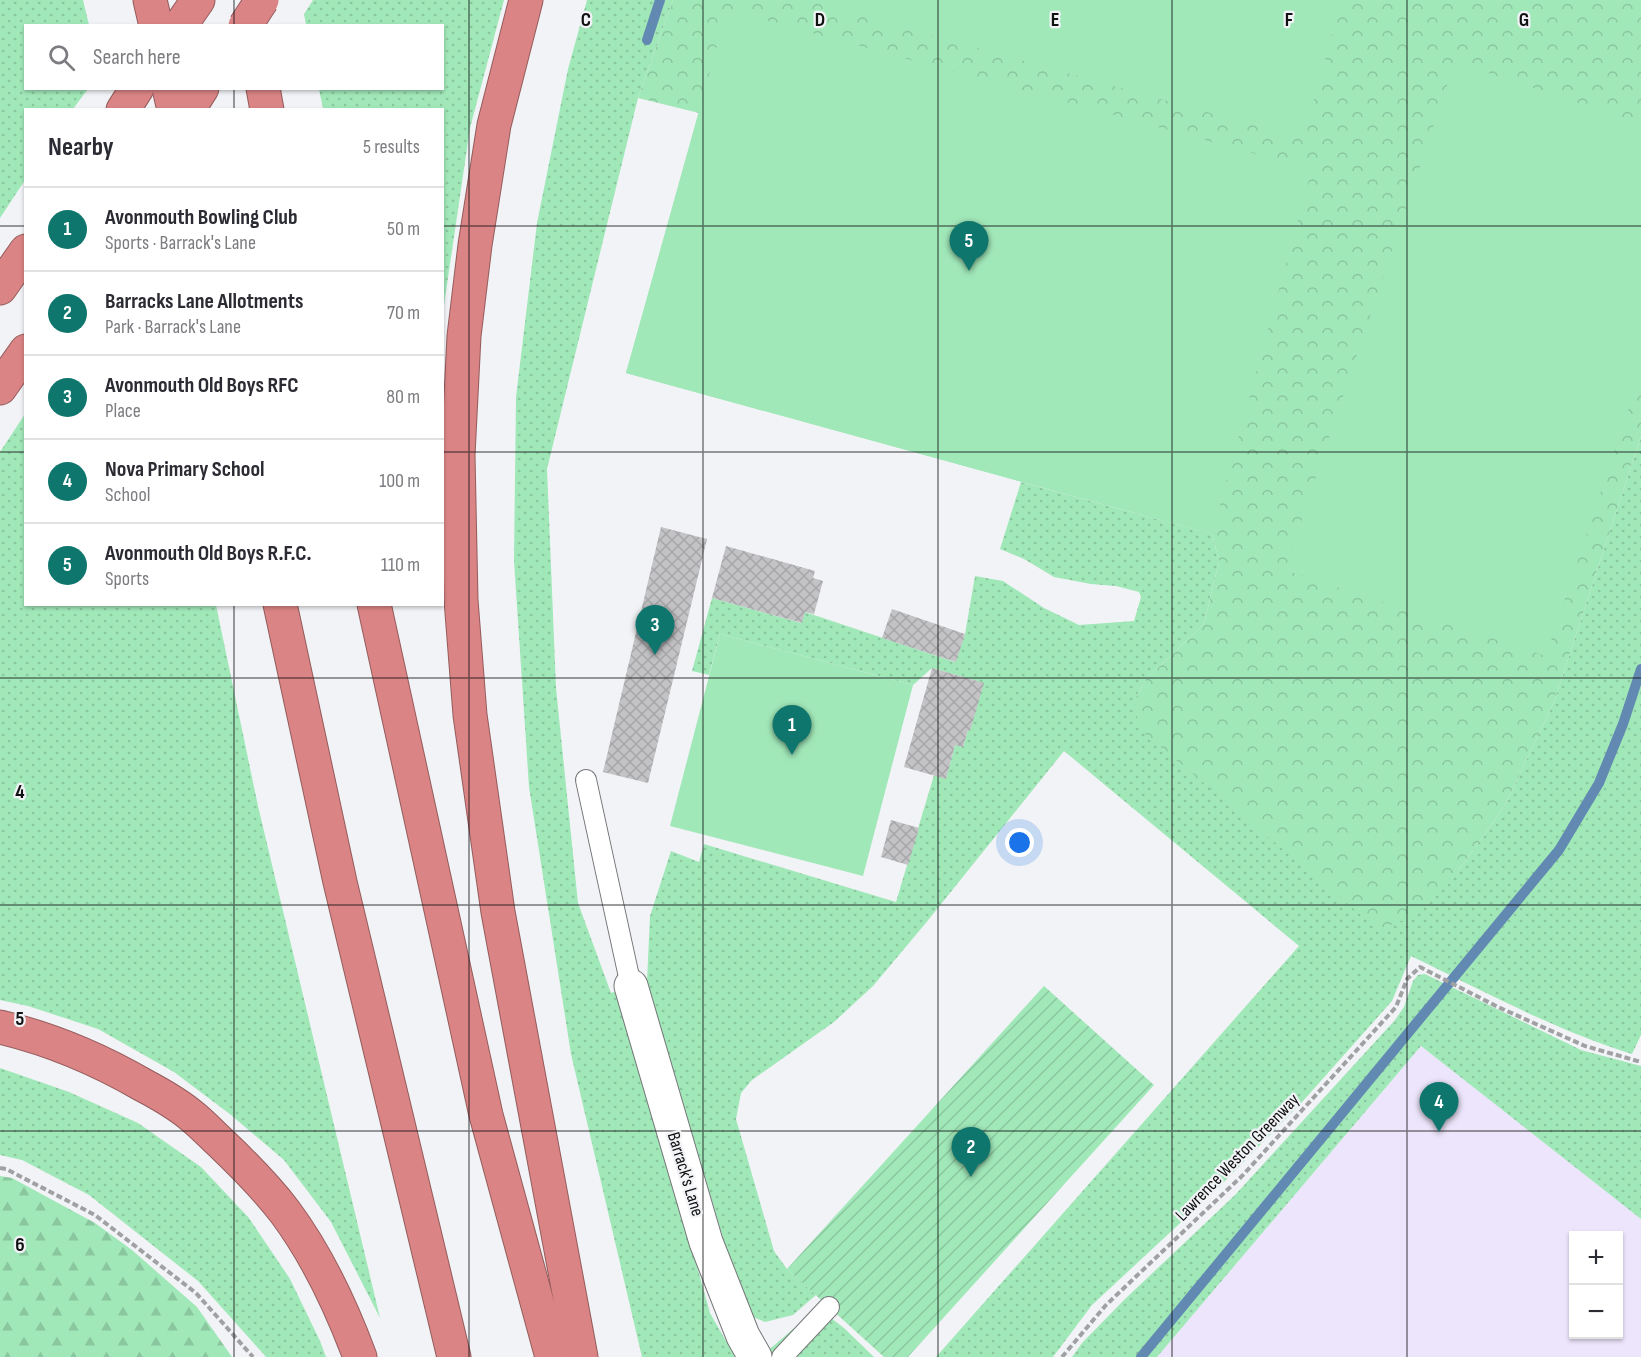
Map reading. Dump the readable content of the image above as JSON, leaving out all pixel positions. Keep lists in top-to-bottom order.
{
  "streets": {
    "street": ["Barrack's Lane"],
    "path": ["Lawrence Weston Greenway"]
  },
  "page": {
    "search": "Search here",
    "heading": ["Nearby", "5 results"],
    "list": [
      {
        "mark": "1",
        "name": "Avonmouth Bowling Club",
        "note": "Sports · Barrack's Lane",
        "value": "50 m"
      },
      {
        "mark": "2",
        "name": "Barracks Lane Allotments",
        "note": "Park · Barrack's Lane",
        "value": "70 m"
      },
      {
        "mark": "3",
        "name": "Avonmouth Old Boys RFC",
        "note": "Place",
        "value": "80 m"
      },
      {
        "mark": "4",
        "name": "Nova Primary School",
        "note": "School",
        "value": "100 m"
      },
      {
        "mark": "5",
        "name": "Avonmouth Old Boys R.F.C.",
        "note": "Sports",
        "value": "110 m"
      }
    ],
    "pins": [
      "5",
      "3",
      "1",
      "4",
      "2"
    ],
    "map_buttons": ["+", "−"]
  },
  "grid": {
    "columns": [
      "C",
      "D",
      "E",
      "F",
      "G"
    ],
    "rows": ["4", "5", "6"]
  }
}
